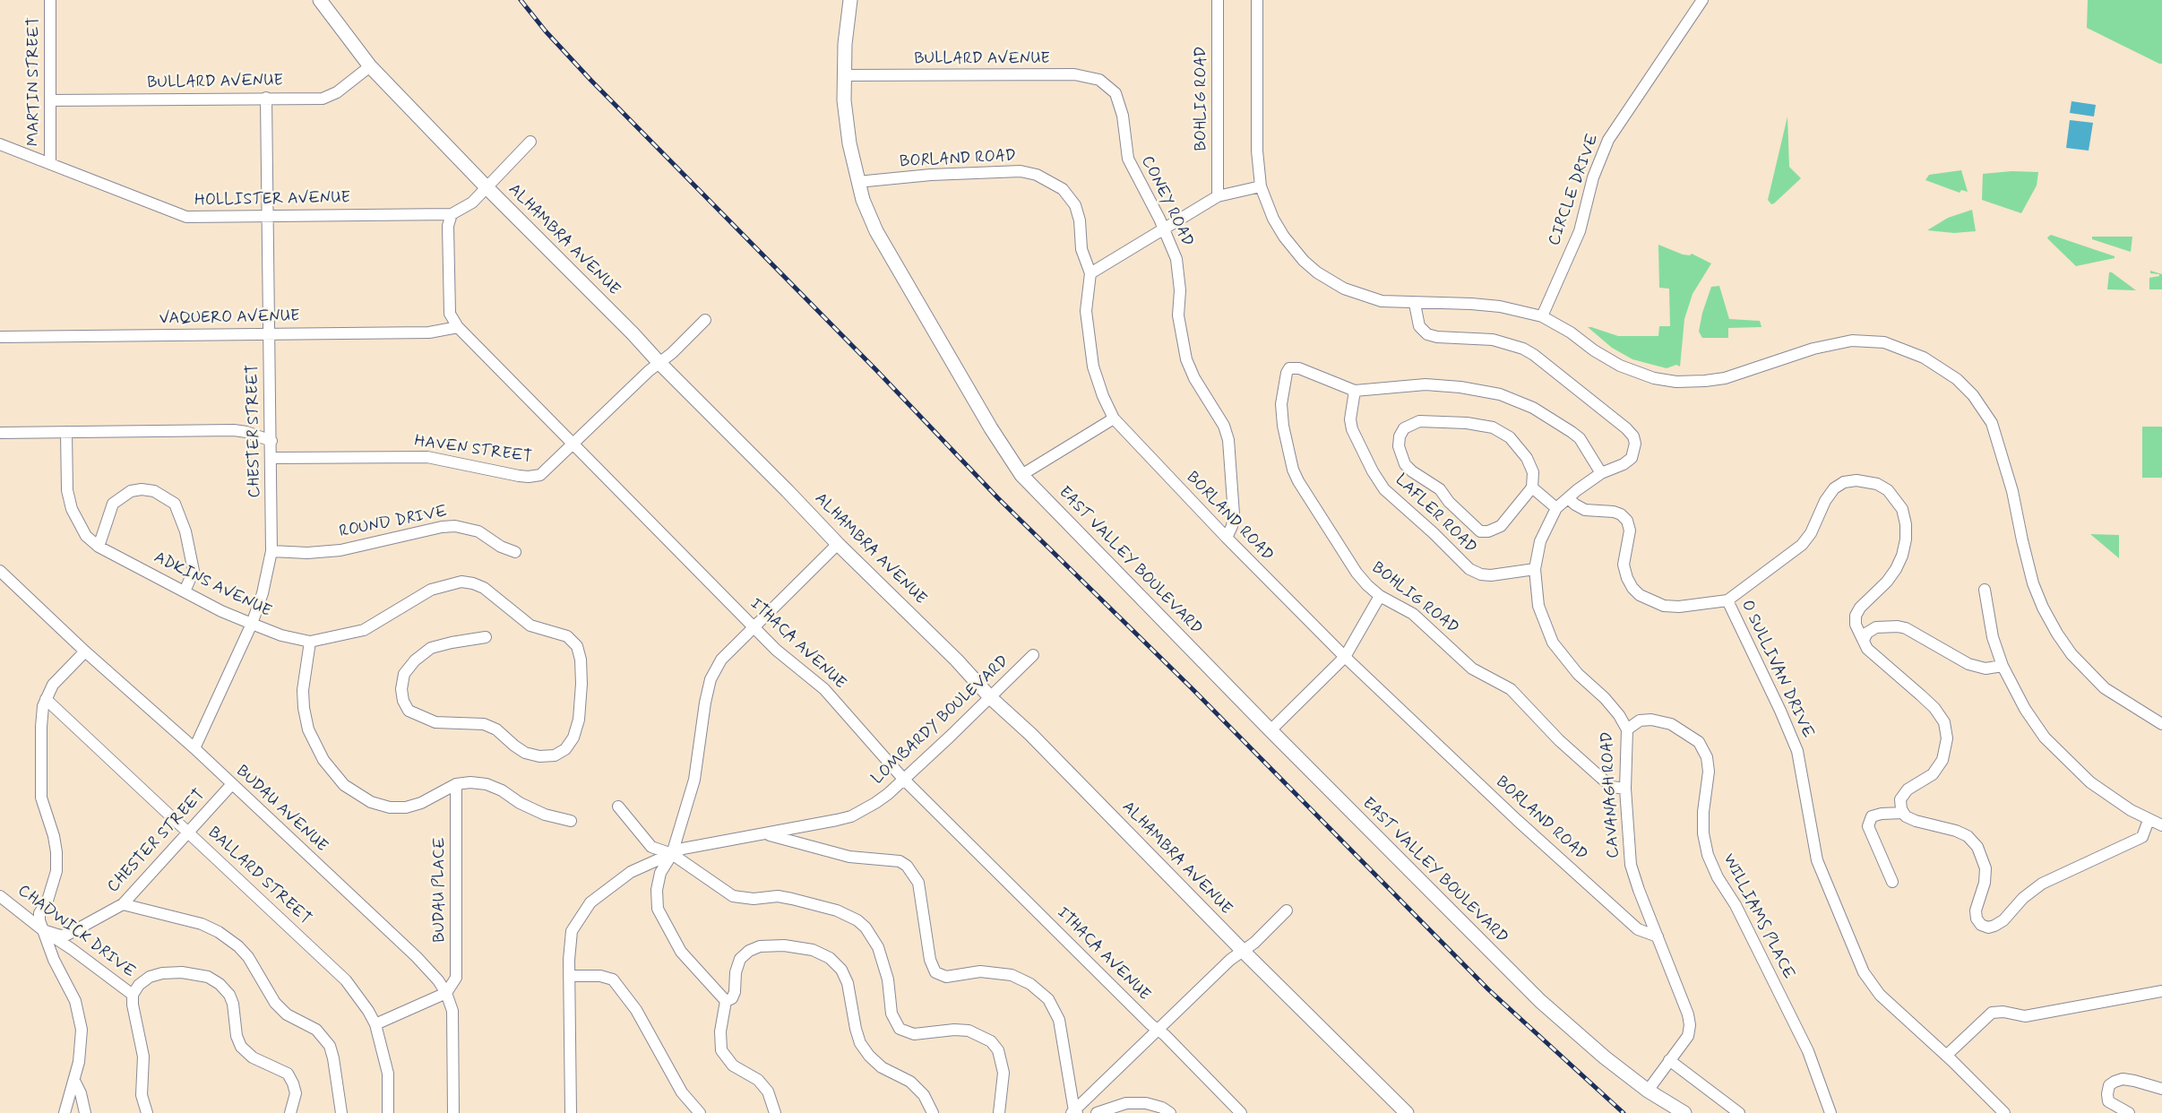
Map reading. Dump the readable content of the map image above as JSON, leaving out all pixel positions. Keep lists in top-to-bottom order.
{
  "streets": {
    "main road": ["ALHAMBRA AVENUE", "EAST VALLEY BOULEVARD"],
    "street": [
      "BULLARD AVENUE",
      "MARTIN STREET",
      "BOHLIG ROAD",
      "BORLAND ROAD",
      "CIRCLE DRIVE",
      "HOLLISTER AVENUE",
      "CONEY ROAD",
      "VAQUERO AVENUE",
      "CHESTER STREET",
      "HAVEN STREET",
      "LAFLER ROAD",
      "ROUND DRIVE",
      "ADKINS AVENUE",
      "ITHACA AVENUE",
      "O SULLIVAN DRIVE",
      "LOMBARDY BOULEVARD",
      "CAVANAGH ROAD",
      "BUDAU AVENUE",
      "BALLARD STREET",
      "BUDAU PLACE",
      "WILLIAMS PLACE",
      "CHADWICK DRIVE"
    ]
  },
  "crossings": [
    ["BULLARD AVENUE", "MARTIN STREET"],
    ["BULLARD AVENUE", "CONEY ROAD"],
    ["BULLARD AVENUE", "ALHAMBRA AVENUE"],
    ["BULLARD AVENUE", "CHESTER STREET"],
    ["BULLARD AVENUE", "EAST VALLEY BOULEVARD"],
    ["MARTIN STREET", "HOLLISTER AVENUE"],
    ["BOHLIG ROAD", "LAFLER ROAD"],
    ["BOHLIG ROAD", "CAVANAGH ROAD"],
    ["BORLAND ROAD", "CONEY ROAD"],
    ["BORLAND ROAD", "EAST VALLEY BOULEVARD"],
    ["BORLAND ROAD", "CAVANAGH ROAD"],
    ["HOLLISTER AVENUE", "CHESTER STREET"],
    ["HOLLISTER AVENUE", "ITHACA AVENUE"],
    ["ALHAMBRA AVENUE", "HAVEN STREET"],
    ["ALHAMBRA AVENUE", "LOMBARDY BOULEVARD"],
    ["VAQUERO AVENUE", "CHESTER STREET"],
    ["VAQUERO AVENUE", "ITHACA AVENUE"],
    ["CHESTER STREET", "HAVEN STREET"],
    ["CHESTER STREET", "ROUND DRIVE"],
    ["CHESTER STREET", "ADKINS AVENUE"],
    ["CHESTER STREET", "BUDAU AVENUE"],
    ["CHESTER STREET", "BALLARD STREET"],
    ["CHESTER STREET", "CHADWICK DRIVE"],
    ["HAVEN STREET", "ITHACA AVENUE"],
    ["LAFLER ROAD", "CAVANAGH ROAD"],
    ["EAST VALLEY BOULEVARD", "CAVANAGH ROAD"],
    ["ITHACA AVENUE", "LOMBARDY BOULEVARD"],
    ["CAVANAGH ROAD", "WILLIAMS PLACE"],
    ["BUDAU AVENUE", "BUDAU PLACE"]
  ]
}
